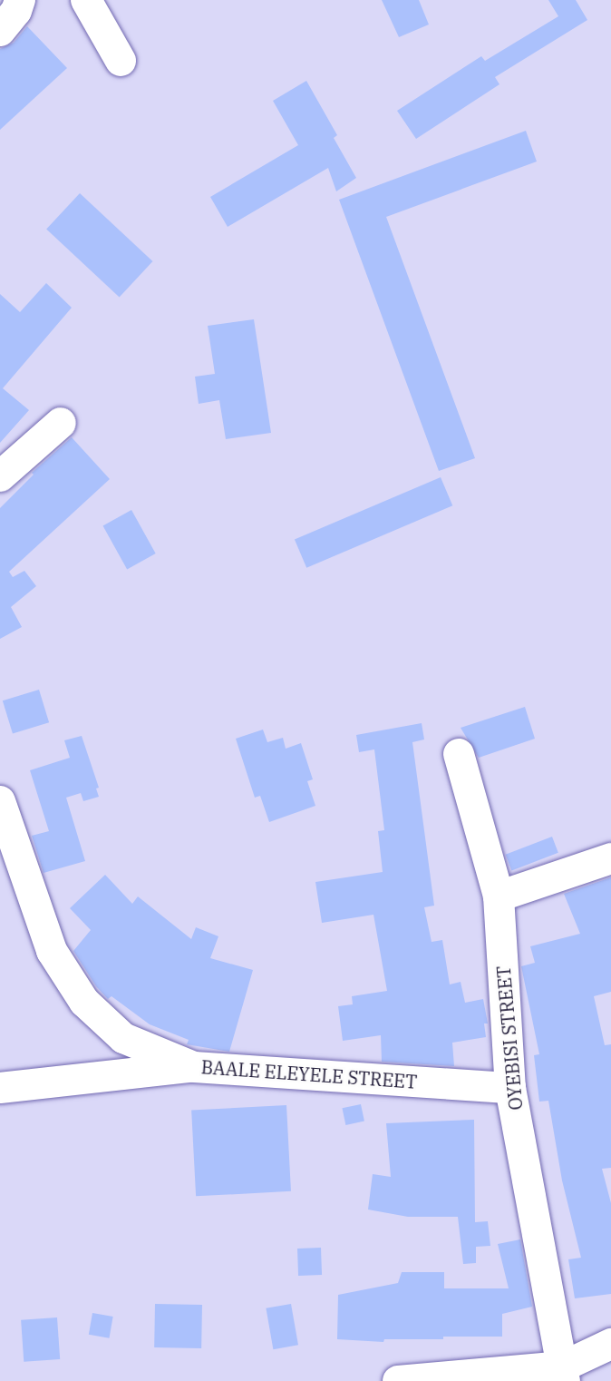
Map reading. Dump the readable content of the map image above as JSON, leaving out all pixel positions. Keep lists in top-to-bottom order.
{
  "streets": {
    "street": ["OYEBISI STREET", "BAALE ELEYELE STREET"]
  },
  "crossings": [
    ["OYEBISI STREET", "BAALE ELEYELE STREET"]
  ]
}
